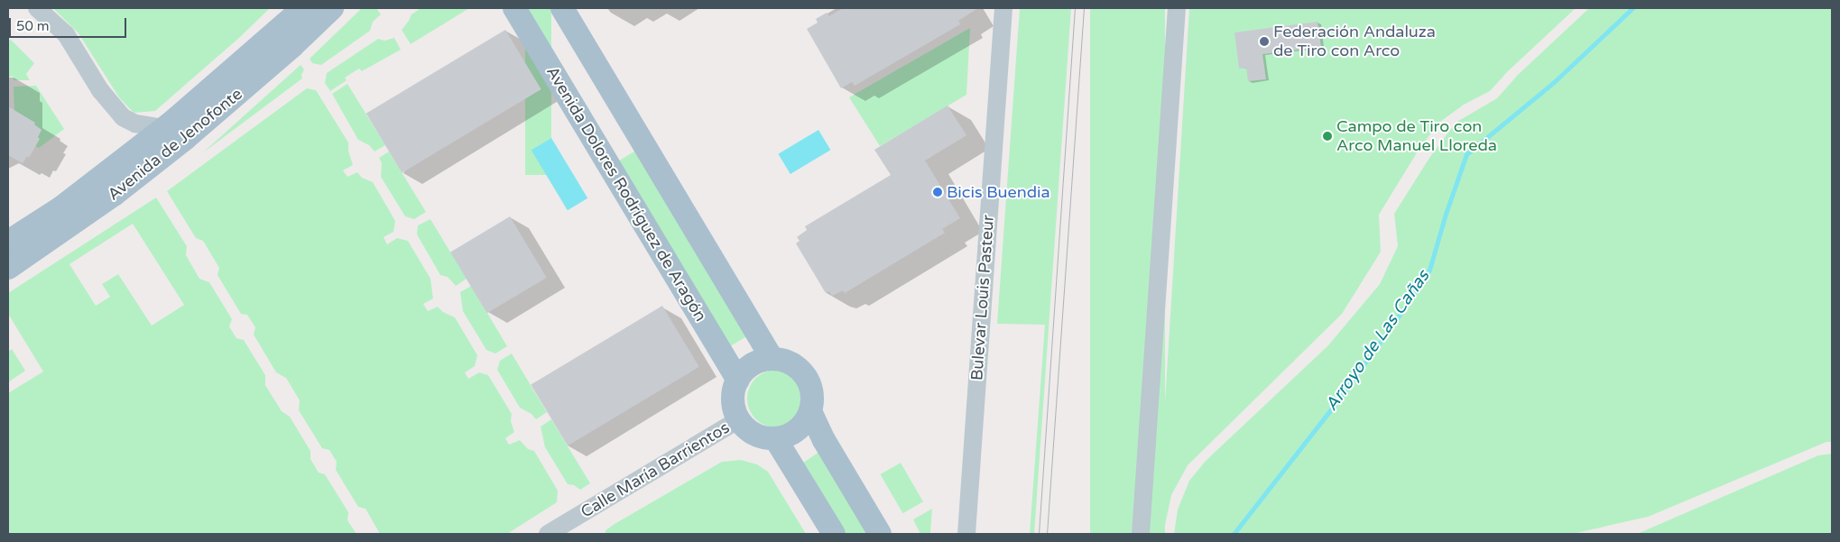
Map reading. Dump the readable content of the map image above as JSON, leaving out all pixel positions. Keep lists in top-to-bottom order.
{
  "streets": {
    "main road": ["Avenida de Jenofonte", "Avenida Dolores Rodríguez de Aragón"],
    "street": ["Bulevar Louis Pasteur", "Calle María Barrientos"]
  },
  "crossings": [
    ["Avenida Dolores Rodríguez de Aragón", "Calle María Barrientos"]
  ],
  "water": ["Arroyo de Las Cañas"],
  "places": ["Federación Andaluza de Tiro con Arco", "Campo de Tiro con Arco Manuel Lloreda", "Bicis Buendia"],
  "scale_bar": "50 m"
}
